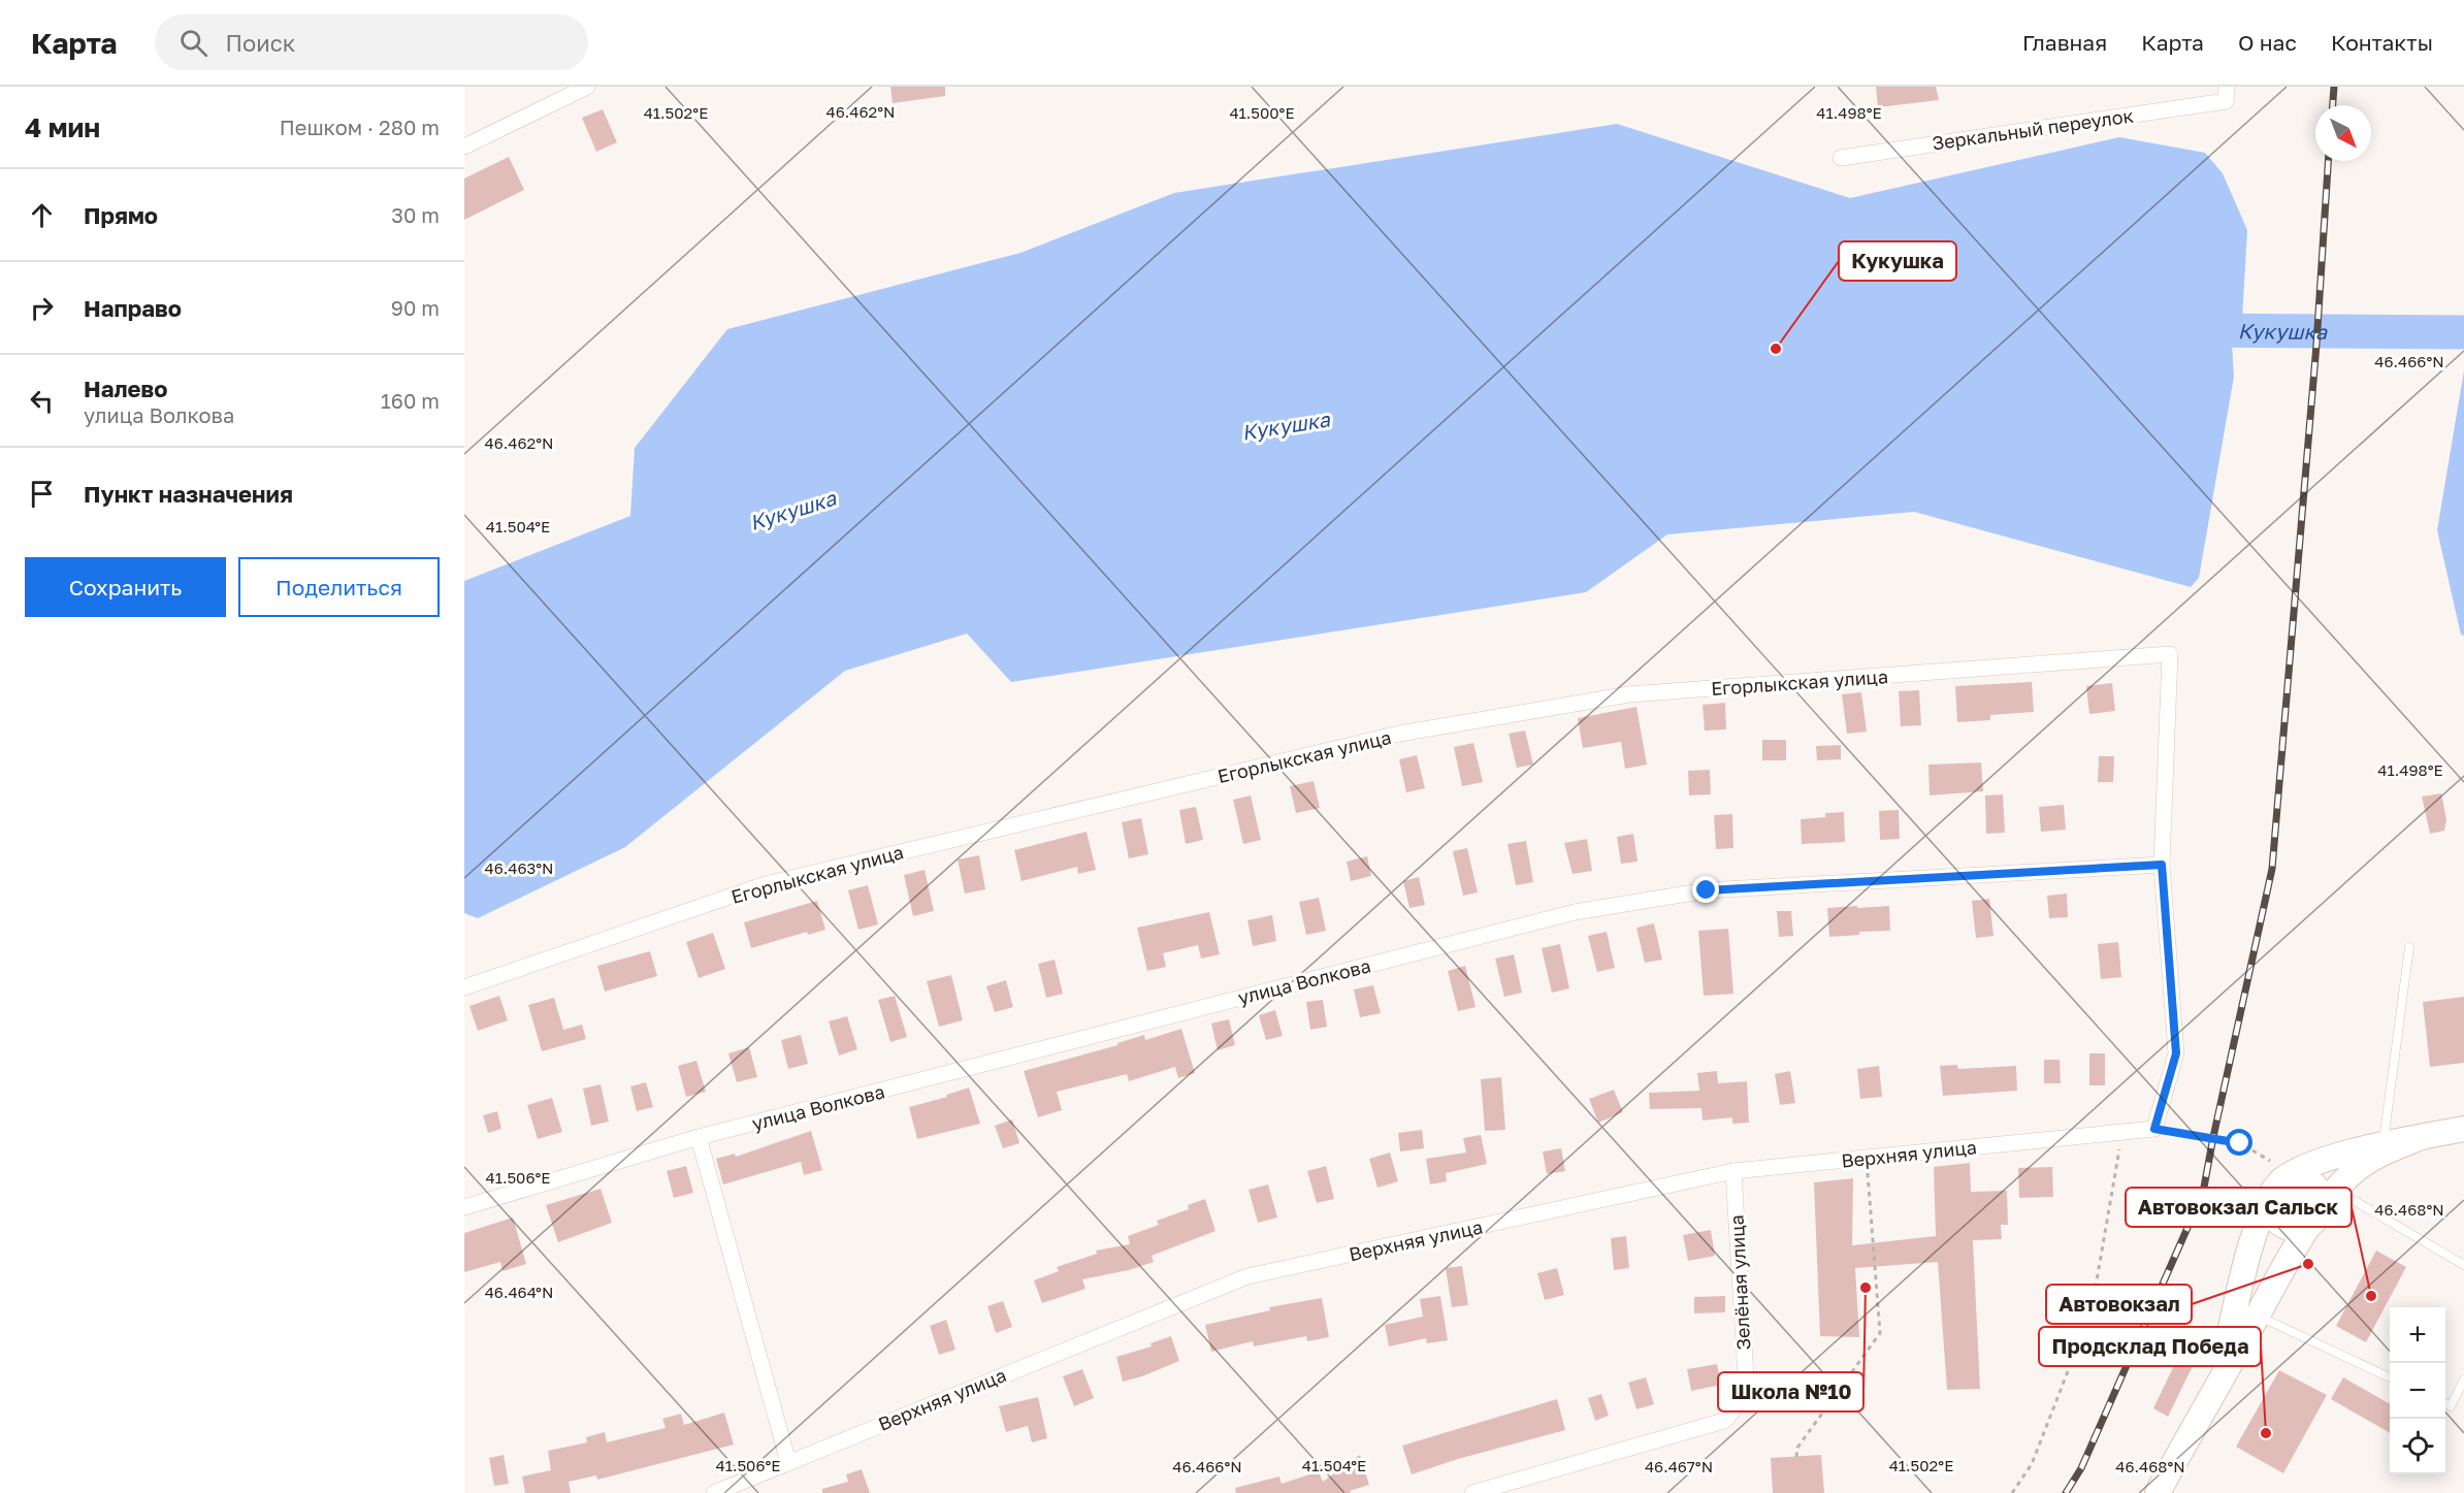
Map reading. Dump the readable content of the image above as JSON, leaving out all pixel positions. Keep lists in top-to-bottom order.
{
  "streets": {
    "street": [
      "Зеркальный переулок",
      "Егорлыкская улица",
      "улица Волкова",
      "Верхняя улица",
      "Зелёная улица"
    ]
  },
  "crossings": [
    ["Егорлыкская улица", "улица Волкова"],
    ["Верхняя улица", "Зелёная улица"]
  ],
  "water": ["Кукушка"],
  "places": [
    "Кукушка",
    "Автовокзал",
    "Школа №10",
    "Автовокзал Сальск",
    "Продсклад Победа"
  ],
  "north": "bottom right",
  "page": {
    "header": "Карта",
    "search": "Поиск",
    "nav": [
      "Главная",
      "Карта",
      "О нас",
      "Контакты"
    ],
    "heading": ["4 мин", "Пешком · 280 m"],
    "list": [
      ["Прямо", "30 m"],
      ["Направо", "90 m"],
      ["Налево", "улица Волкова", "160 m"],
      "Пункт назначения"
    ],
    "buttons": ["Сохранить", "Поделиться"],
    "map_buttons": ["+", "−"]
  },
  "coordinates": [
    "46.462°N",
    "41.502°E",
    "41.500°E",
    "41.498°E",
    "46.466°N",
    "41.504°E",
    "46.463°N",
    "41.506°E",
    "46.468°N",
    "46.464°N",
    "46.467°N"
  ]
}
